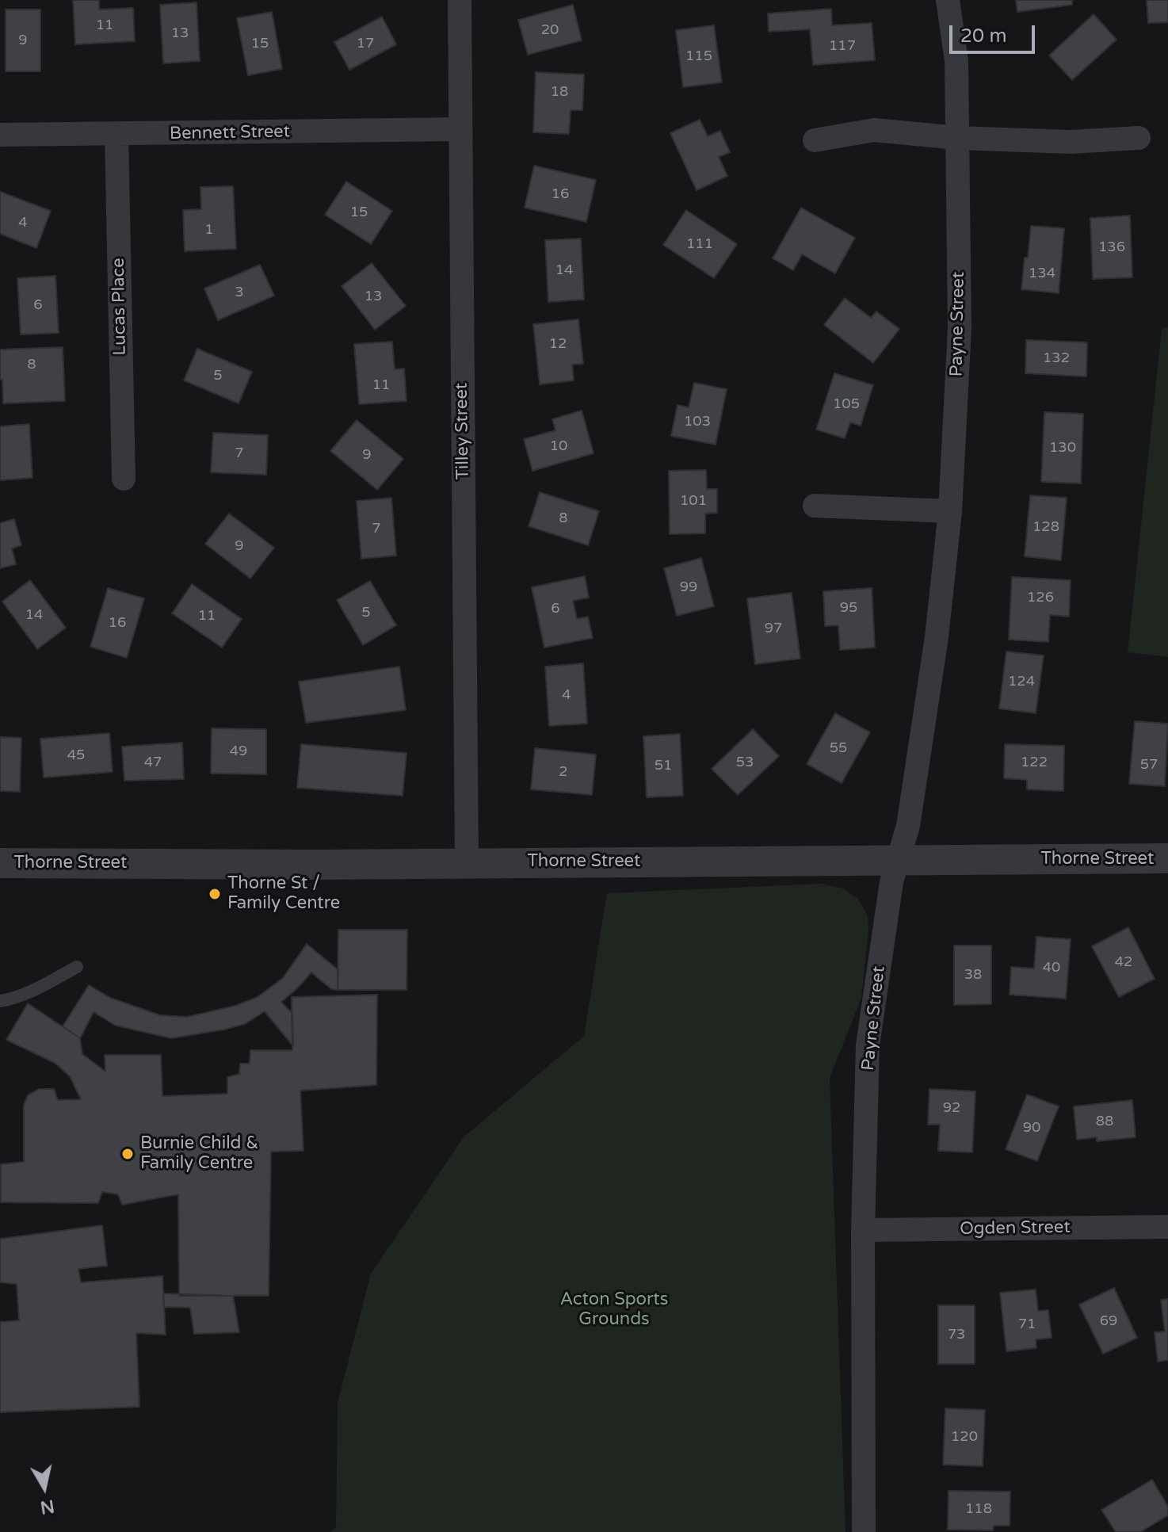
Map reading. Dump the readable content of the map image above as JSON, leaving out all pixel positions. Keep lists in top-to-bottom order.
{
  "streets": {
    "street": [
      "Bennett Street",
      "Lucas Place",
      "Payne Street",
      "Tilley Street",
      "Thorne Street",
      "Ogden Street"
    ]
  },
  "crossings": [
    ["Bennett Street", "Lucas Place"],
    ["Bennett Street", "Tilley Street"],
    ["Payne Street", "Thorne Street"],
    ["Payne Street", "Ogden Street"],
    ["Tilley Street", "Thorne Street"]
  ],
  "parks": ["Acton Sports Grounds"],
  "places": ["Thorne St / Family Centre", "Burnie Child & Family Centre"],
  "house_numbers": [
    "11",
    "20",
    "13",
    "9",
    "15",
    "17",
    "117",
    "115",
    "18",
    "16",
    "15",
    "4",
    "1",
    "111",
    "136",
    "14",
    "134",
    "3",
    "13",
    "6",
    "12",
    "132",
    "8",
    "5",
    "11",
    "105",
    "103",
    "10",
    "130",
    "7",
    "9",
    "101",
    "8",
    "128",
    "7",
    "9",
    "99",
    "126",
    "95",
    "6",
    "5",
    "14",
    "11",
    "16",
    "97",
    "124",
    "4",
    "55",
    "49",
    "45",
    "47",
    "53",
    "122",
    "57",
    "51",
    "2",
    "42",
    "40",
    "38",
    "92",
    "88",
    "90",
    "69",
    "71",
    "73",
    "120",
    "118"
  ],
  "scale_bar": "20 m",
  "north": "bottom"
}
